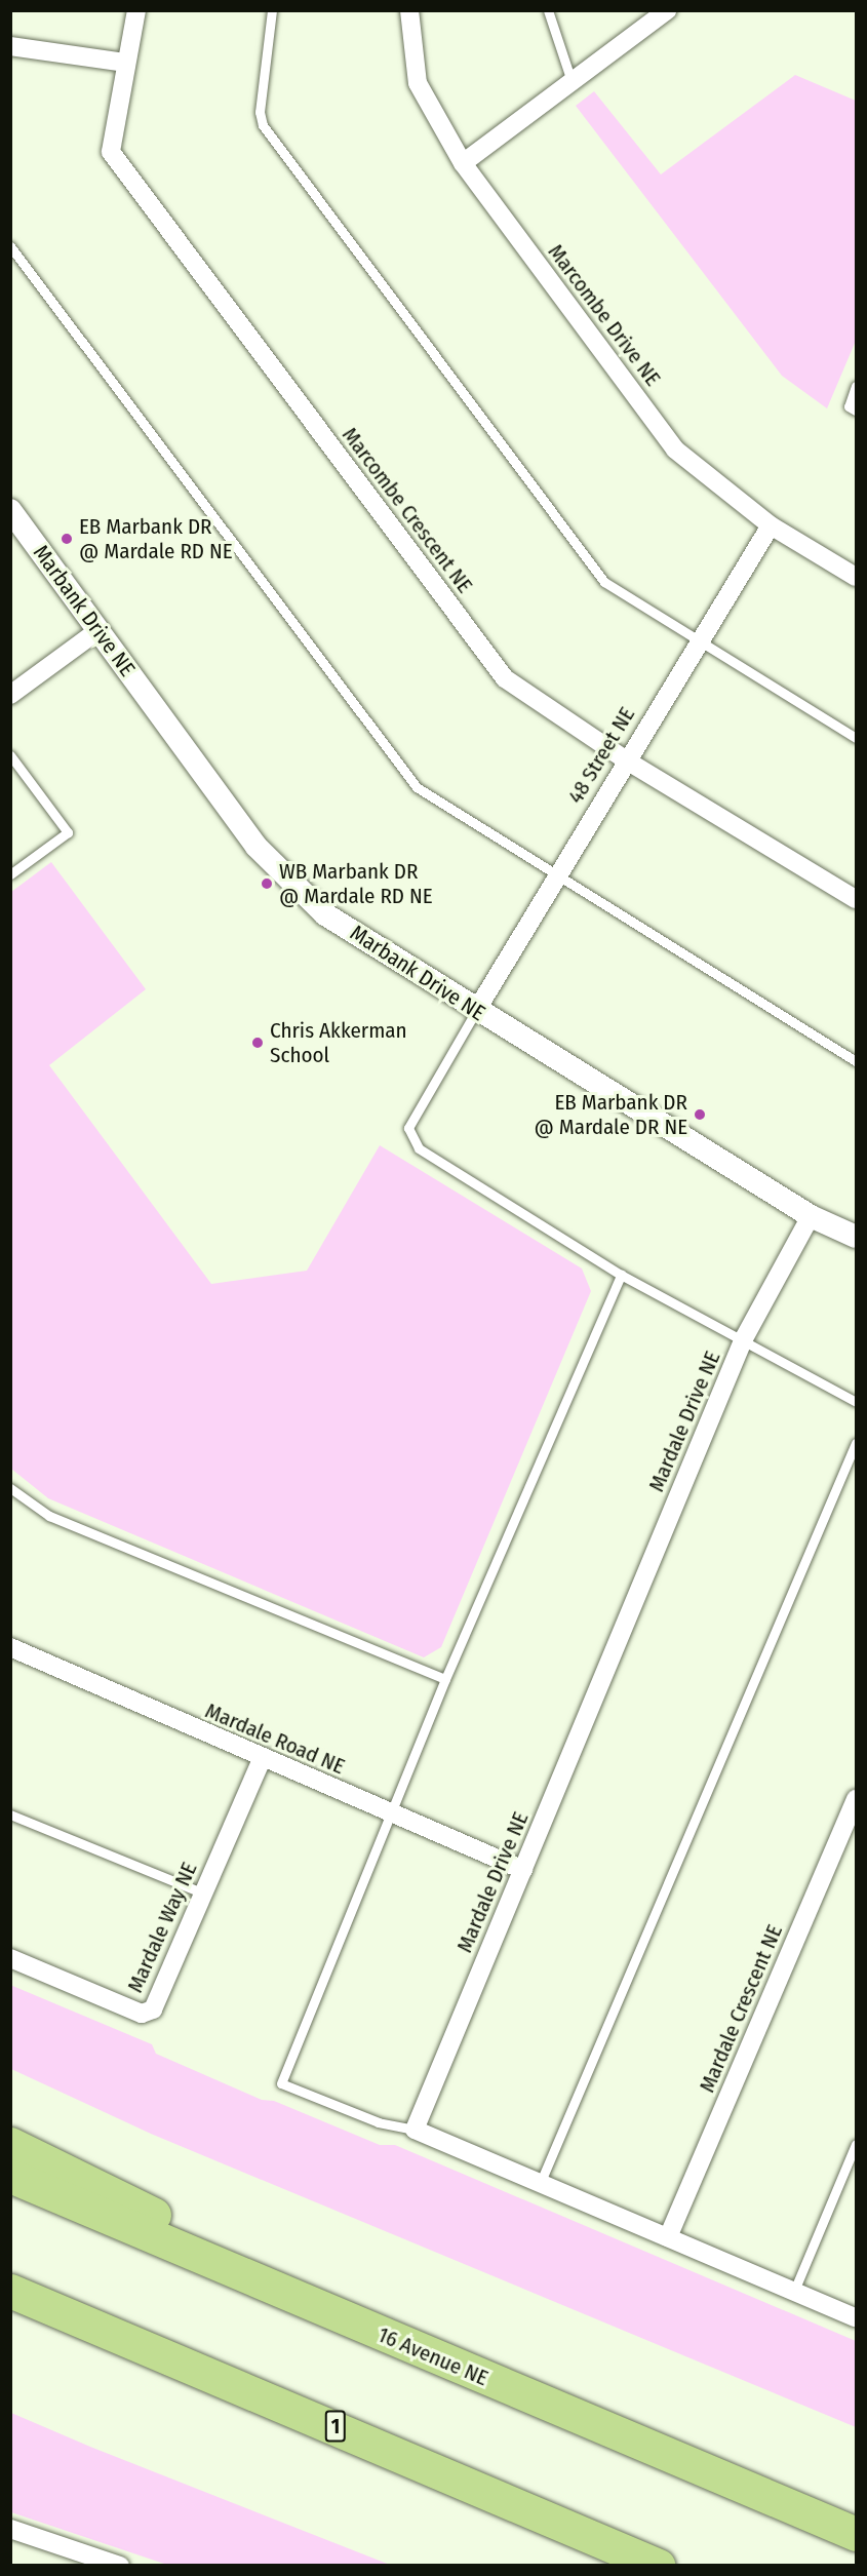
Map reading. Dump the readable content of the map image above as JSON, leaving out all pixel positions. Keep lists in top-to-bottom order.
{
  "streets": {
    "highway": ["16 Avenue NE", "1"],
    "street": [
      "Marcombe Drive NE",
      "Marcombe Crescent NE",
      "Marbank Drive NE",
      "48 Street NE",
      "Mardale Drive NE",
      "Mardale Road NE",
      "Mardale Way NE",
      "Mardale Crescent NE"
    ]
  },
  "crossings": [
    ["Marcombe Drive NE", "48 Street NE"],
    ["Marcombe Crescent NE", "48 Street NE"],
    ["Marbank Drive NE", "48 Street NE"],
    ["Marbank Drive NE", "Mardale Drive NE"],
    ["Mardale Drive NE", "Mardale Road NE"],
    ["Mardale Road NE", "Mardale Way NE"]
  ],
  "places": [
    "EB Marbank DR @ Mardale RD NE",
    "WB Marbank DR @ Mardale RD NE",
    "Chris Akkerman School",
    "EB Marbank DR @ Mardale DR NE"
  ]
}
